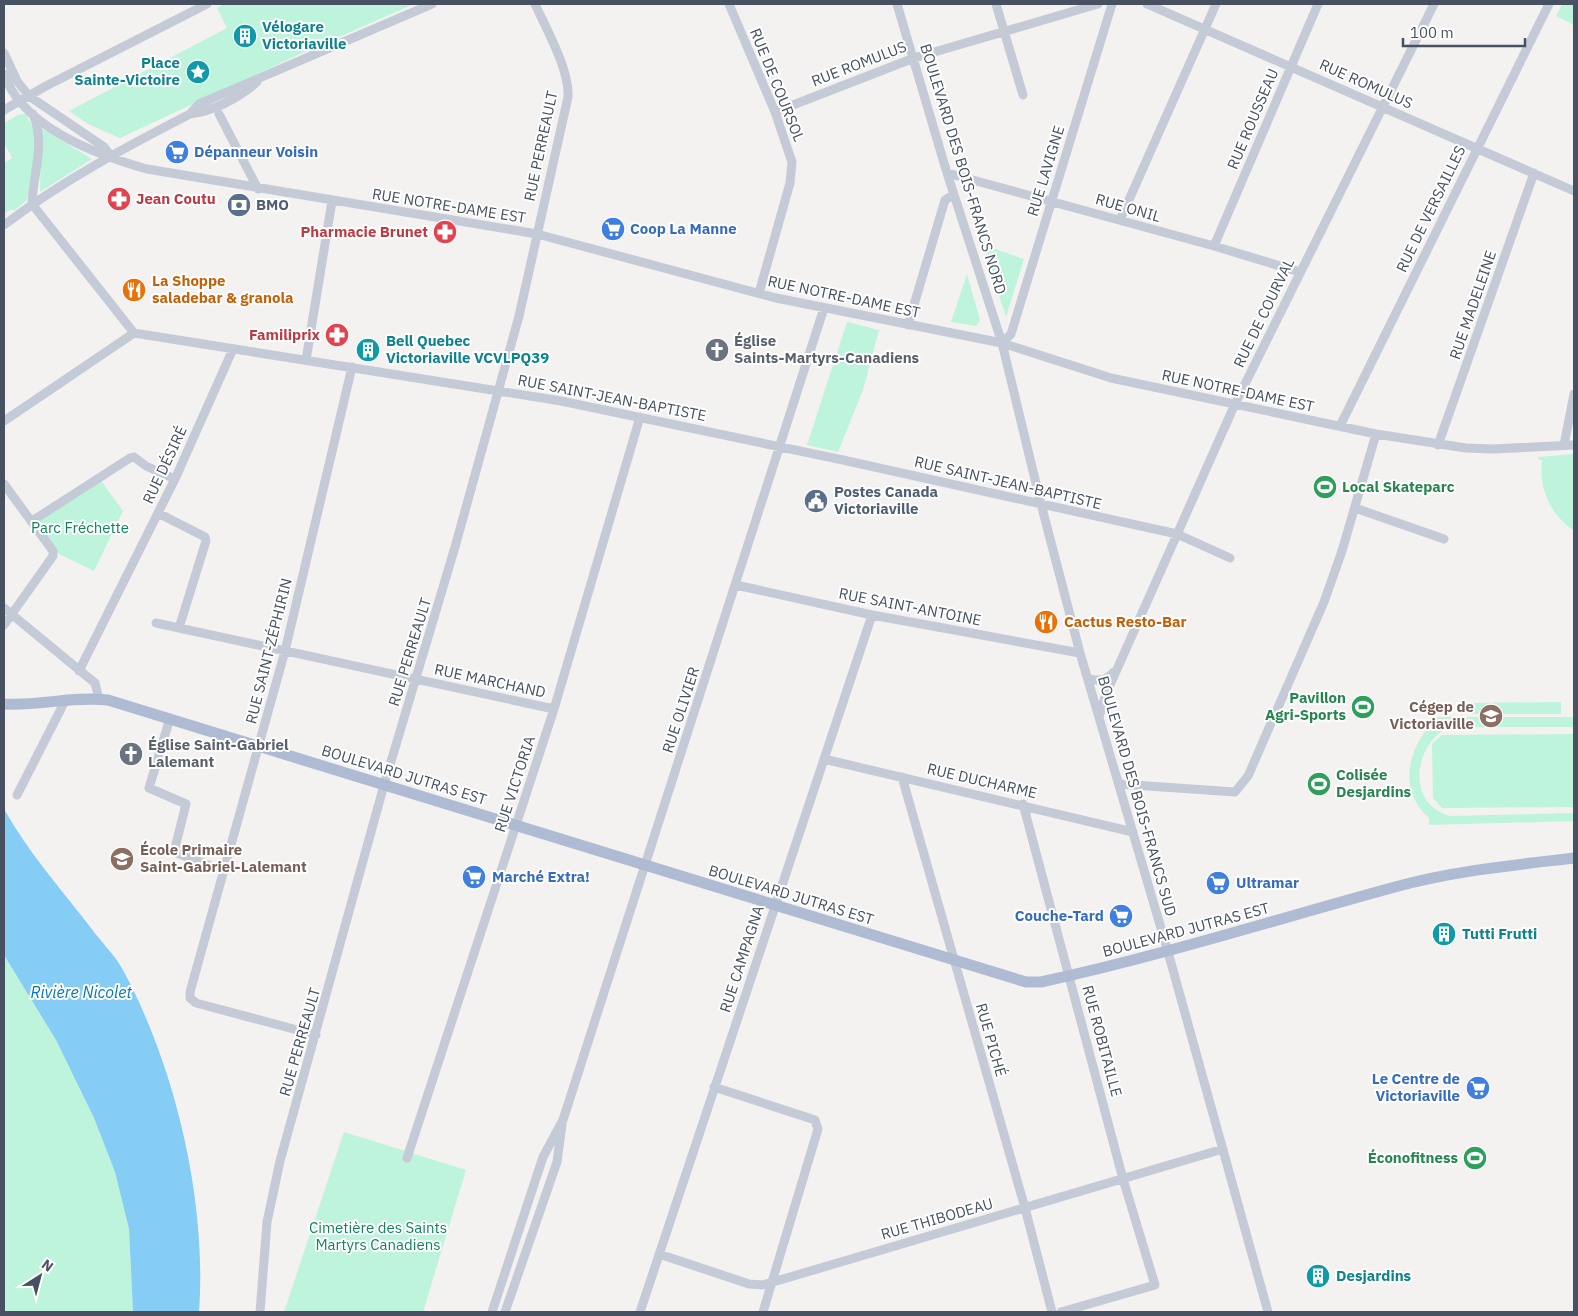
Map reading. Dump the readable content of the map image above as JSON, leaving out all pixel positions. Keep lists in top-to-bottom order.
{
  "streets": {
    "main road": ["BOULEVARD JUTRAS EST"],
    "street": [
      "RUE ROMULUS",
      "RUE DE COURSOL",
      "RUE ROUSSEAU",
      "RUE PERREAULT",
      "BOULEVARD DES BOIS-FRANCS NORD",
      "RUE LAVIGNE",
      "RUE NOTRE-DAME EST",
      "RUE ONIL",
      "RUE DE VERSAILLES",
      "RUE MADELEINE",
      "RUE DE COURVAL",
      "RUE SAINT-JEAN-BAPTISTE",
      "RUE DÉSIRÉ",
      "RUE SAINT-ANTOINE",
      "RUE SAINT-ZÉPHIRIN",
      "RUE MARCHAND",
      "RUE OLIVIER",
      "RUE DUCHARME",
      "RUE VICTORIA",
      "BOULEVARD DES BOIS-FRANCS SUD",
      "RUE CAMPAGNA",
      "RUE PICHÉ",
      "RUE ROBITAILLE",
      "RUE THIBODEAU"
    ]
  },
  "crossings": [
    ["RUE ROMULUS", "RUE DE COURSOL"],
    ["RUE ROMULUS", "RUE ROUSSEAU"],
    ["RUE ROMULUS", "BOULEVARD DES BOIS-FRANCS NORD"],
    ["RUE ROMULUS", "RUE DE VERSAILLES"],
    ["RUE ROMULUS", "RUE MADELEINE"],
    ["RUE ROMULUS", "RUE DE COURVAL"],
    ["RUE DE COURSOL", "RUE NOTRE-DAME EST"],
    ["RUE ROUSSEAU", "RUE ONIL"],
    ["RUE PERREAULT", "RUE NOTRE-DAME EST"],
    ["RUE PERREAULT", "RUE SAINT-JEAN-BAPTISTE"],
    ["RUE PERREAULT", "RUE SAINT-ZÉPHIRIN"],
    ["RUE PERREAULT", "RUE MARCHAND"],
    ["RUE PERREAULT", "BOULEVARD JUTRAS EST"],
    ["BOULEVARD DES BOIS-FRANCS NORD", "RUE LAVIGNE"],
    ["BOULEVARD DES BOIS-FRANCS NORD", "RUE NOTRE-DAME EST"],
    ["BOULEVARD DES BOIS-FRANCS NORD", "RUE ONIL"],
    ["BOULEVARD DES BOIS-FRANCS NORD", "BOULEVARD DES BOIS-FRANCS SUD"],
    ["RUE LAVIGNE", "RUE NOTRE-DAME EST"],
    ["RUE LAVIGNE", "RUE ONIL"],
    ["RUE LAVIGNE", "BOULEVARD DES BOIS-FRANCS SUD"],
    ["RUE NOTRE-DAME EST", "RUE DE VERSAILLES"],
    ["RUE NOTRE-DAME EST", "RUE MADELEINE"],
    ["RUE NOTRE-DAME EST", "RUE DE COURVAL"],
    ["RUE NOTRE-DAME EST", "RUE OLIVIER"],
    ["RUE NOTRE-DAME EST", "BOULEVARD DES BOIS-FRANCS SUD"],
    ["RUE ONIL", "RUE DE COURVAL"],
    ["RUE DE COURVAL", "RUE SAINT-JEAN-BAPTISTE"],
    ["RUE DE COURVAL", "BOULEVARD DES BOIS-FRANCS SUD"],
    ["RUE SAINT-JEAN-BAPTISTE", "RUE DÉSIRÉ"],
    ["RUE SAINT-JEAN-BAPTISTE", "RUE SAINT-ZÉPHIRIN"],
    ["RUE SAINT-JEAN-BAPTISTE", "RUE OLIVIER"],
    ["RUE SAINT-JEAN-BAPTISTE", "RUE VICTORIA"],
    ["RUE SAINT-JEAN-BAPTISTE", "BOULEVARD DES BOIS-FRANCS SUD"],
    ["RUE SAINT-ANTOINE", "RUE OLIVIER"],
    ["RUE SAINT-ANTOINE", "BOULEVARD DES BOIS-FRANCS SUD"],
    ["RUE SAINT-ANTOINE", "RUE CAMPAGNA"],
    ["RUE SAINT-ZÉPHIRIN", "RUE MARCHAND"],
    ["RUE SAINT-ZÉPHIRIN", "BOULEVARD JUTRAS EST"],
    ["RUE MARCHAND", "RUE VICTORIA"],
    ["RUE OLIVIER", "BOULEVARD JUTRAS EST"],
    ["BOULEVARD JUTRAS EST", "RUE VICTORIA"],
    ["BOULEVARD JUTRAS EST", "BOULEVARD DES BOIS-FRANCS SUD"],
    ["BOULEVARD JUTRAS EST", "RUE CAMPAGNA"],
    ["BOULEVARD JUTRAS EST", "RUE PICHÉ"],
    ["BOULEVARD JUTRAS EST", "RUE ROBITAILLE"],
    ["RUE DUCHARME", "BOULEVARD DES BOIS-FRANCS SUD"],
    ["RUE DUCHARME", "RUE CAMPAGNA"],
    ["RUE DUCHARME", "RUE PICHÉ"],
    ["RUE DUCHARME", "RUE ROBITAILLE"],
    ["BOULEVARD DES BOIS-FRANCS SUD", "RUE THIBODEAU"],
    ["RUE CAMPAGNA", "RUE THIBODEAU"],
    ["RUE PICHÉ", "RUE THIBODEAU"],
    ["RUE ROBITAILLE", "RUE THIBODEAU"]
  ],
  "water": ["Rivière Nicolet"],
  "parks": ["Parc Fréchette", "Cimetière des Saints Martyrs Canadiens"],
  "places": {
    "building": [
      "Vélogare Victoriaville",
      "Bell Quebec Victoriaville VCVLPQ39",
      "Tutti Frutti",
      "Desjardins"
    ],
    "place": ["Place Sainte-Victoire"],
    "supermarket": [
      "Dépanneur Voisin",
      "Coop La Manne",
      "Marché Extra!",
      "Ultramar",
      "Couche-Tard",
      "Le Centre de Victoriaville"
    ],
    "pharmacy": ["Jean Coutu", "Pharmacie Brunet", "Familiprix"],
    "bank": ["BMO"],
    "restaurant": ["La Shoppe saladebar & granola", "Cactus Resto-Bar"],
    "church": ["Église Saints-Martyrs-Canadiens", "Église Saint-Gabriel Lalemant"],
    "sports": [
      "Local Skateparc",
      "Pavillon Agri-Sports",
      "Colisée Desjardins",
      "Éconofitness"
    ],
    "public building": ["Postes Canada Victoriaville"],
    "school or university": ["Cégep de Victoriaville", "École Primaire Saint-Gabriel-Lalemant"]
  },
  "scale_bar": "100 m",
  "north": "top right"
}
